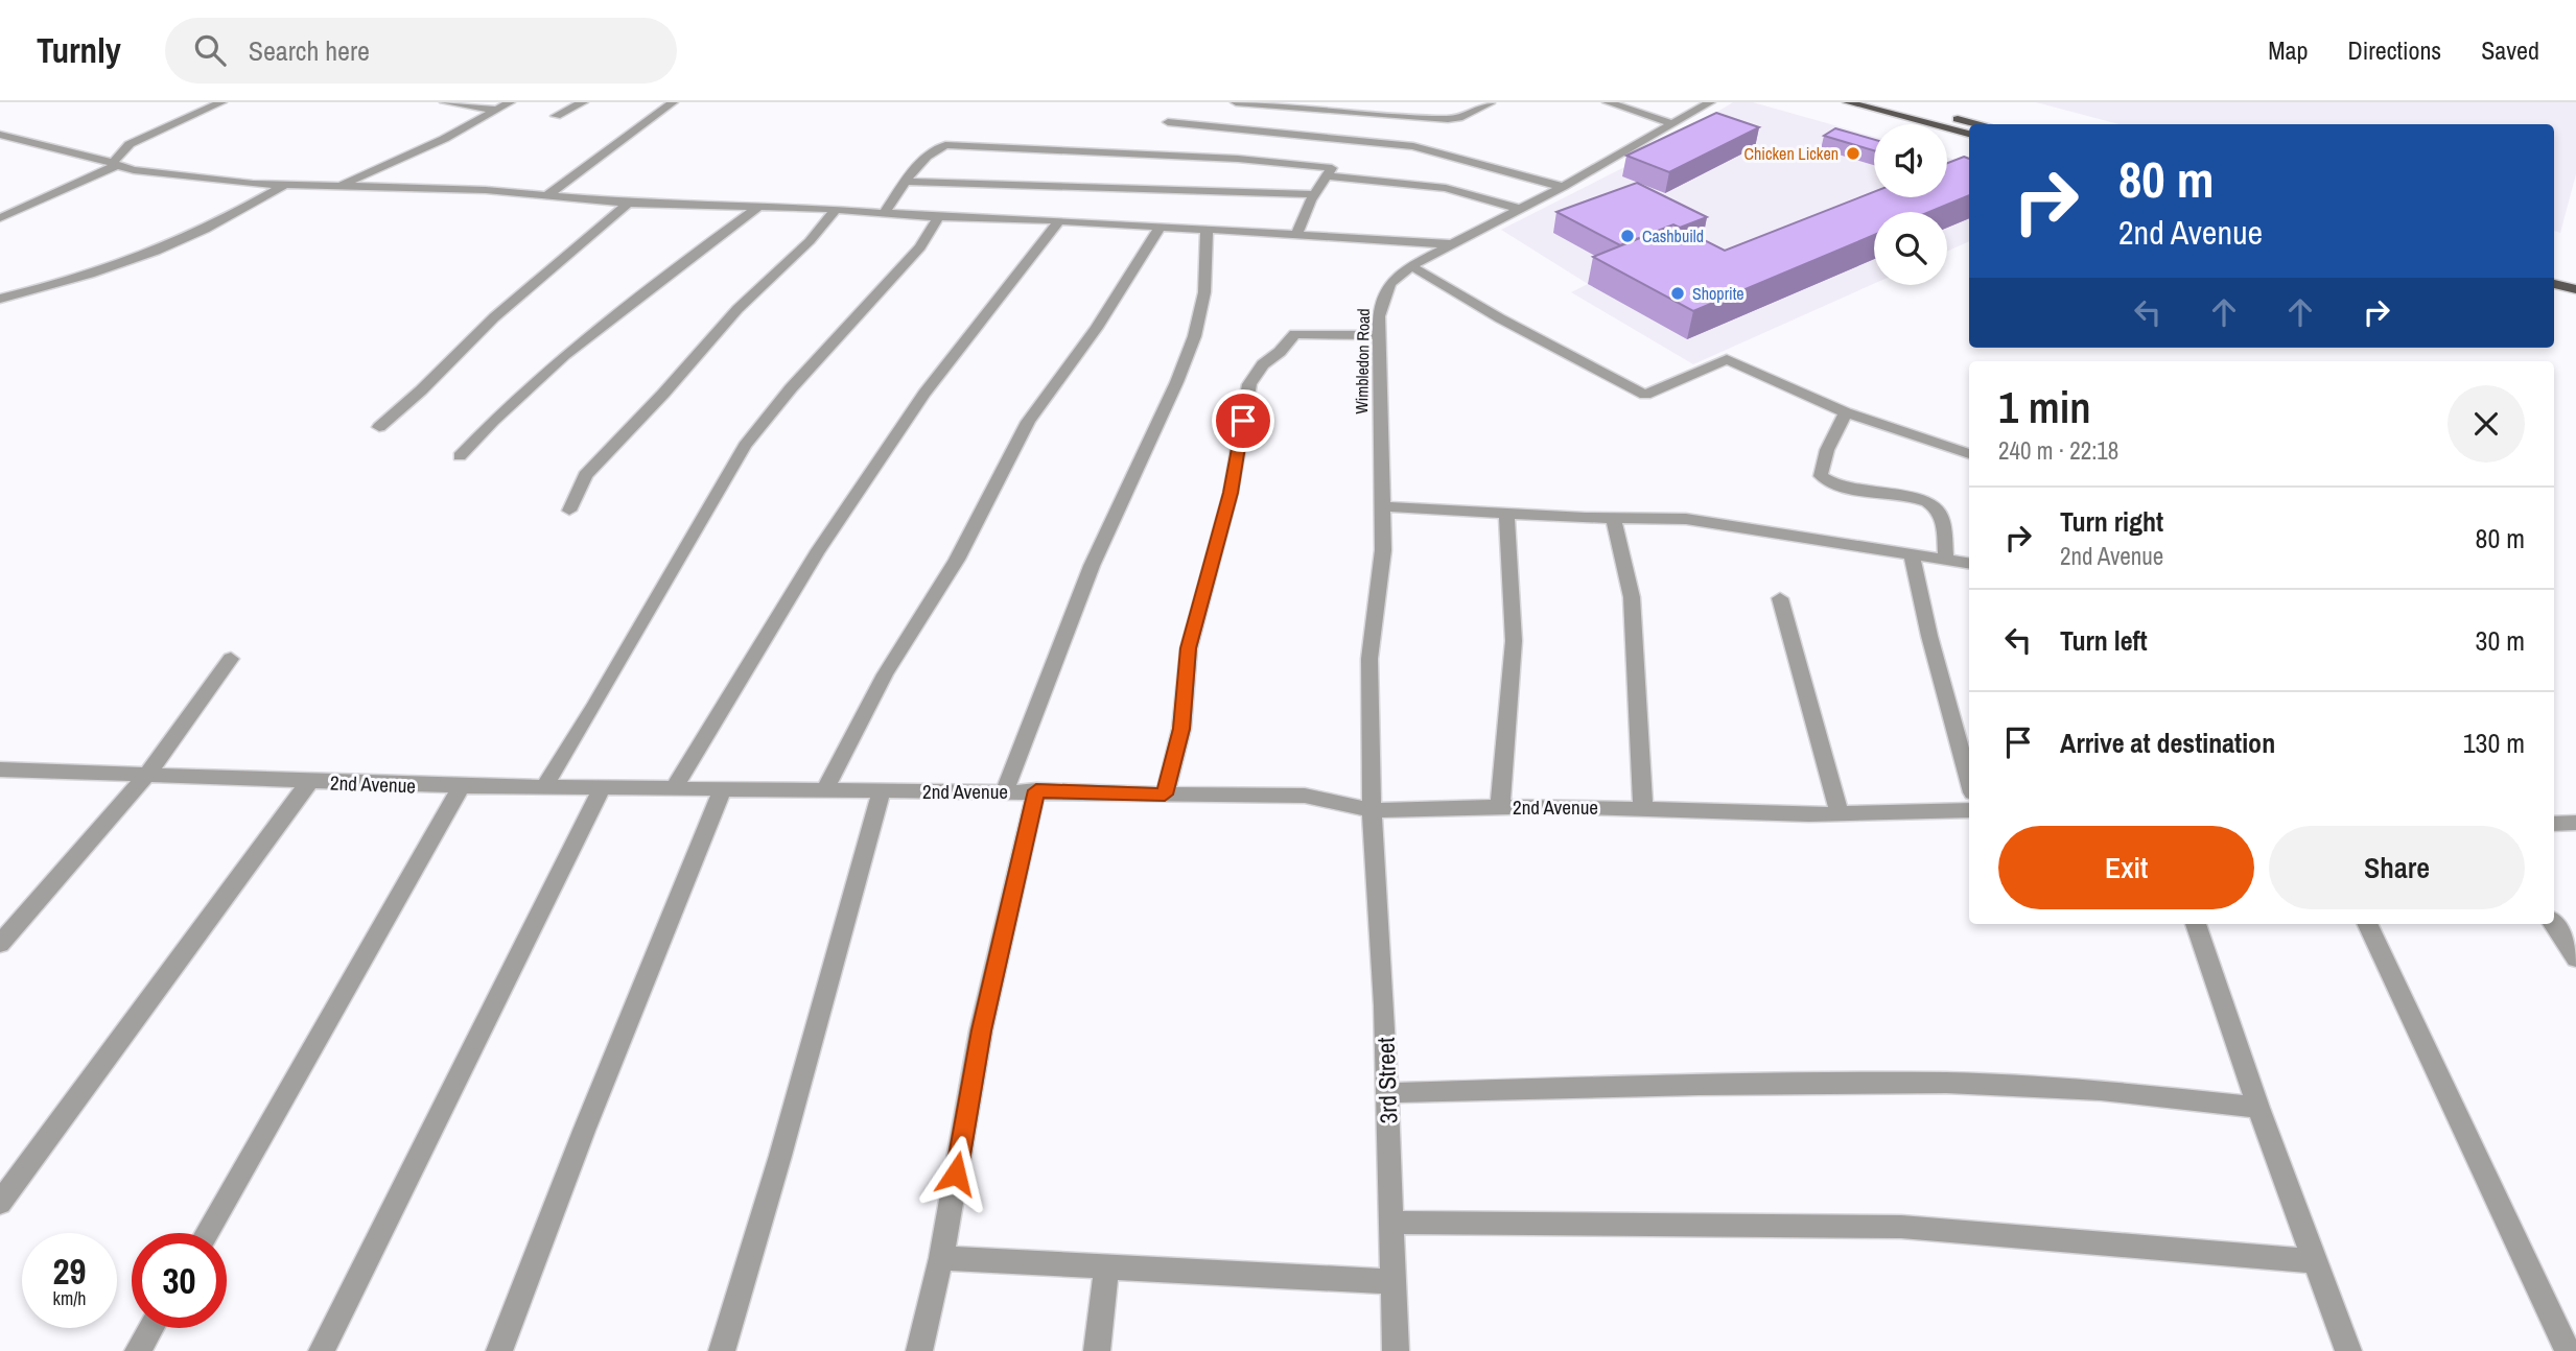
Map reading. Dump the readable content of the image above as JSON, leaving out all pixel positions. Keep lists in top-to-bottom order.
{
  "streets": {
    "street": ["Wimbledon Road", "2nd Avenue", "3rd Street"]
  },
  "crossings": [
    ["Wimbledon Road", "2nd Avenue"],
    ["Wimbledon Road", "3rd Street"],
    ["2nd Avenue", "3rd Street"]
  ],
  "places": ["Chicken Licken", "Cashbuild", "Shoprite"],
  "page": {
    "header": "Turnly",
    "search": "Search here",
    "nav": ["Map", "Directions", "Saved"],
    "turn": ["80 m", "2nd Avenue"],
    "heading": ["1 min", "240 m · 22:18"],
    "list": [
      {
        "name": "Turn right",
        "note": "2nd Avenue",
        "value": "80 m"
      },
      {
        "name": "Turn left",
        "value": "30 m"
      },
      {
        "name": "Arrive at destination",
        "value": "130 m"
      }
    ],
    "buttons": ["Exit", "Share"],
    "speed": "29 km/h",
    "limit": "30"
  }
}
